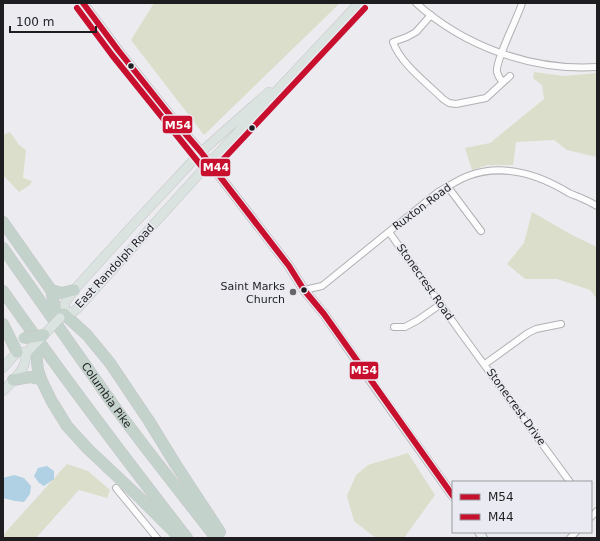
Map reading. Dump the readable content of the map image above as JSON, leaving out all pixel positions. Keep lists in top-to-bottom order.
{
  "streets": {
    "highway": ["Columbia Pike"],
    "main road": ["East Randolph Road"],
    "street": ["Ruxton Road", "Stonecrest Road", "Stonecrest Drive"]
  },
  "crossings": [
    ["Ruxton Road", "Stonecrest Road"],
    ["Stonecrest Road", "Stonecrest Drive"]
  ],
  "places": ["Saint Marks Church"],
  "lines": ["transit line M54", "transit line M44"],
  "legend": ["M54", "M44"],
  "scale_bar": "100 m"
}
